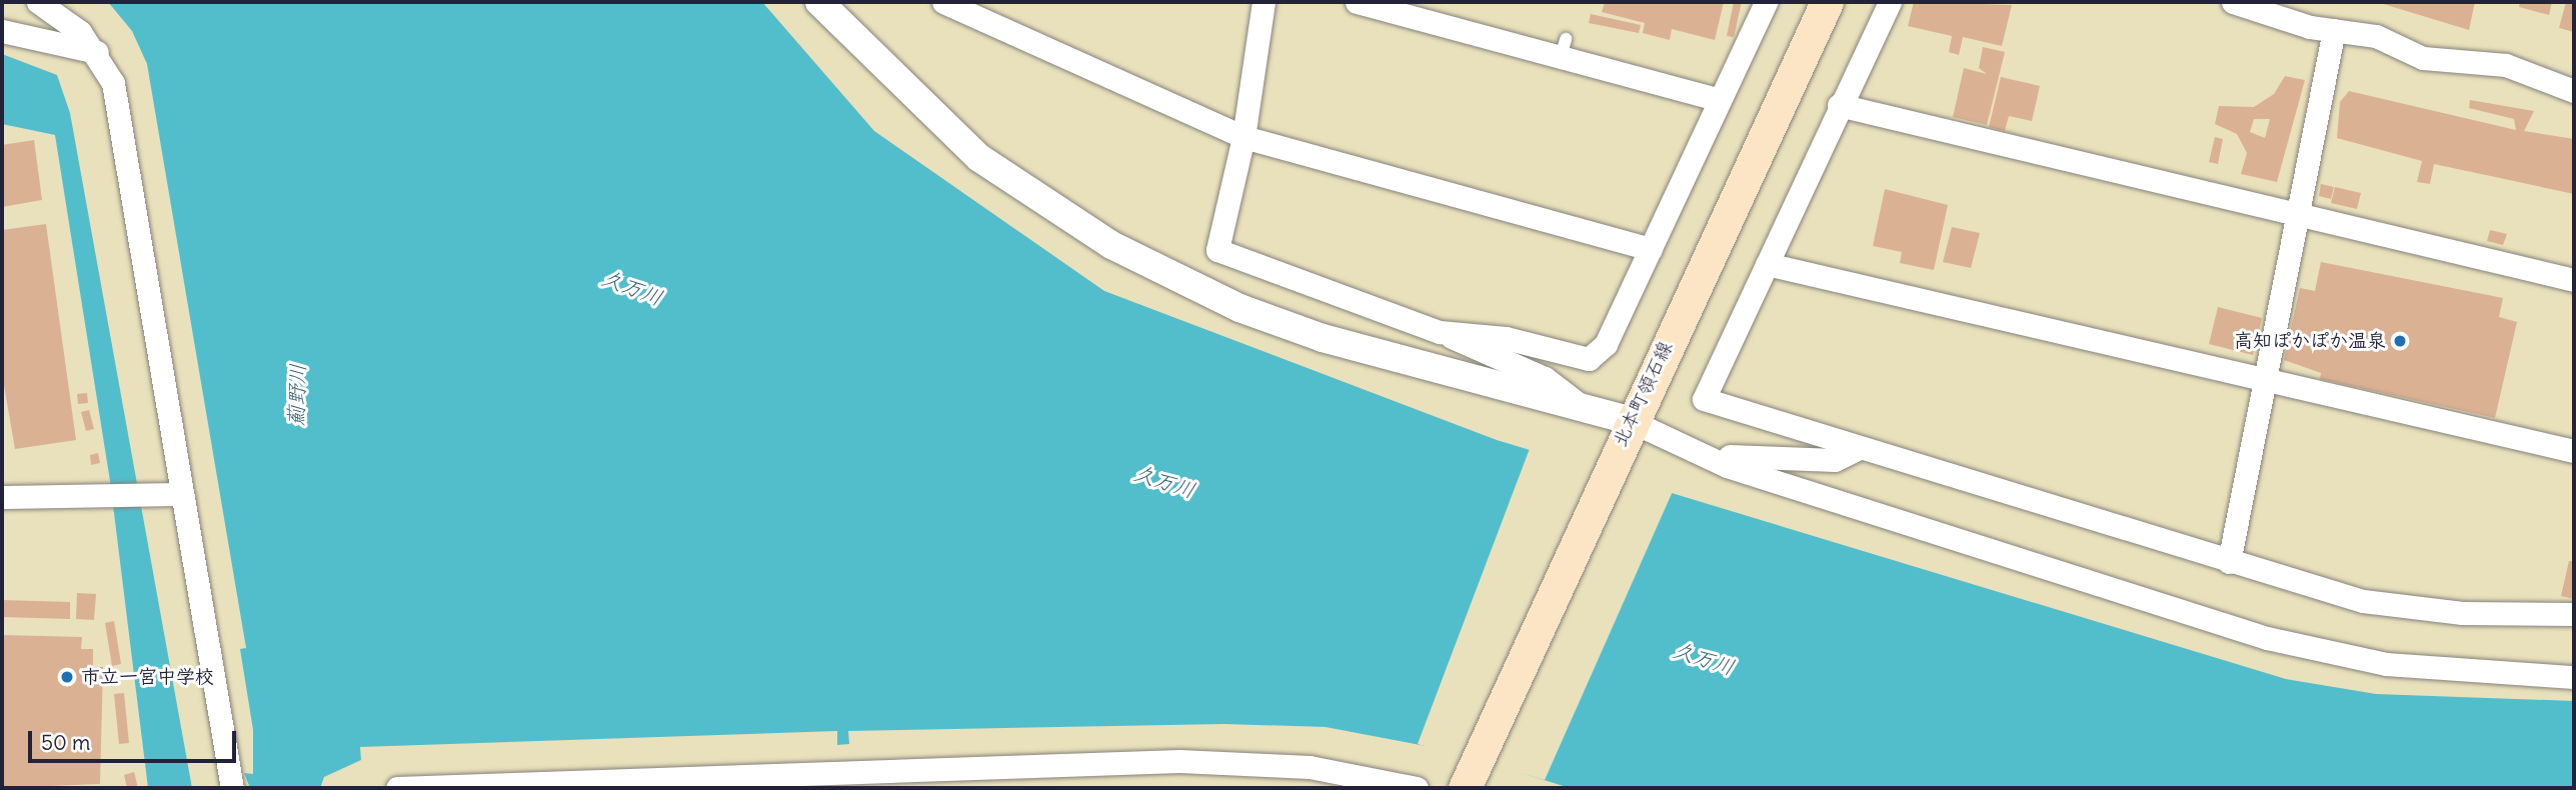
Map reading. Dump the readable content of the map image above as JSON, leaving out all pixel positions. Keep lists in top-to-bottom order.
{
  "streets": {
    "main road": ["北本町領石線"]
  },
  "water": ["久万川", "薊野川"],
  "places": ["高知ぽかぽか温泉", "市立一宮中学校"],
  "scale_bar": "50 m"
}
